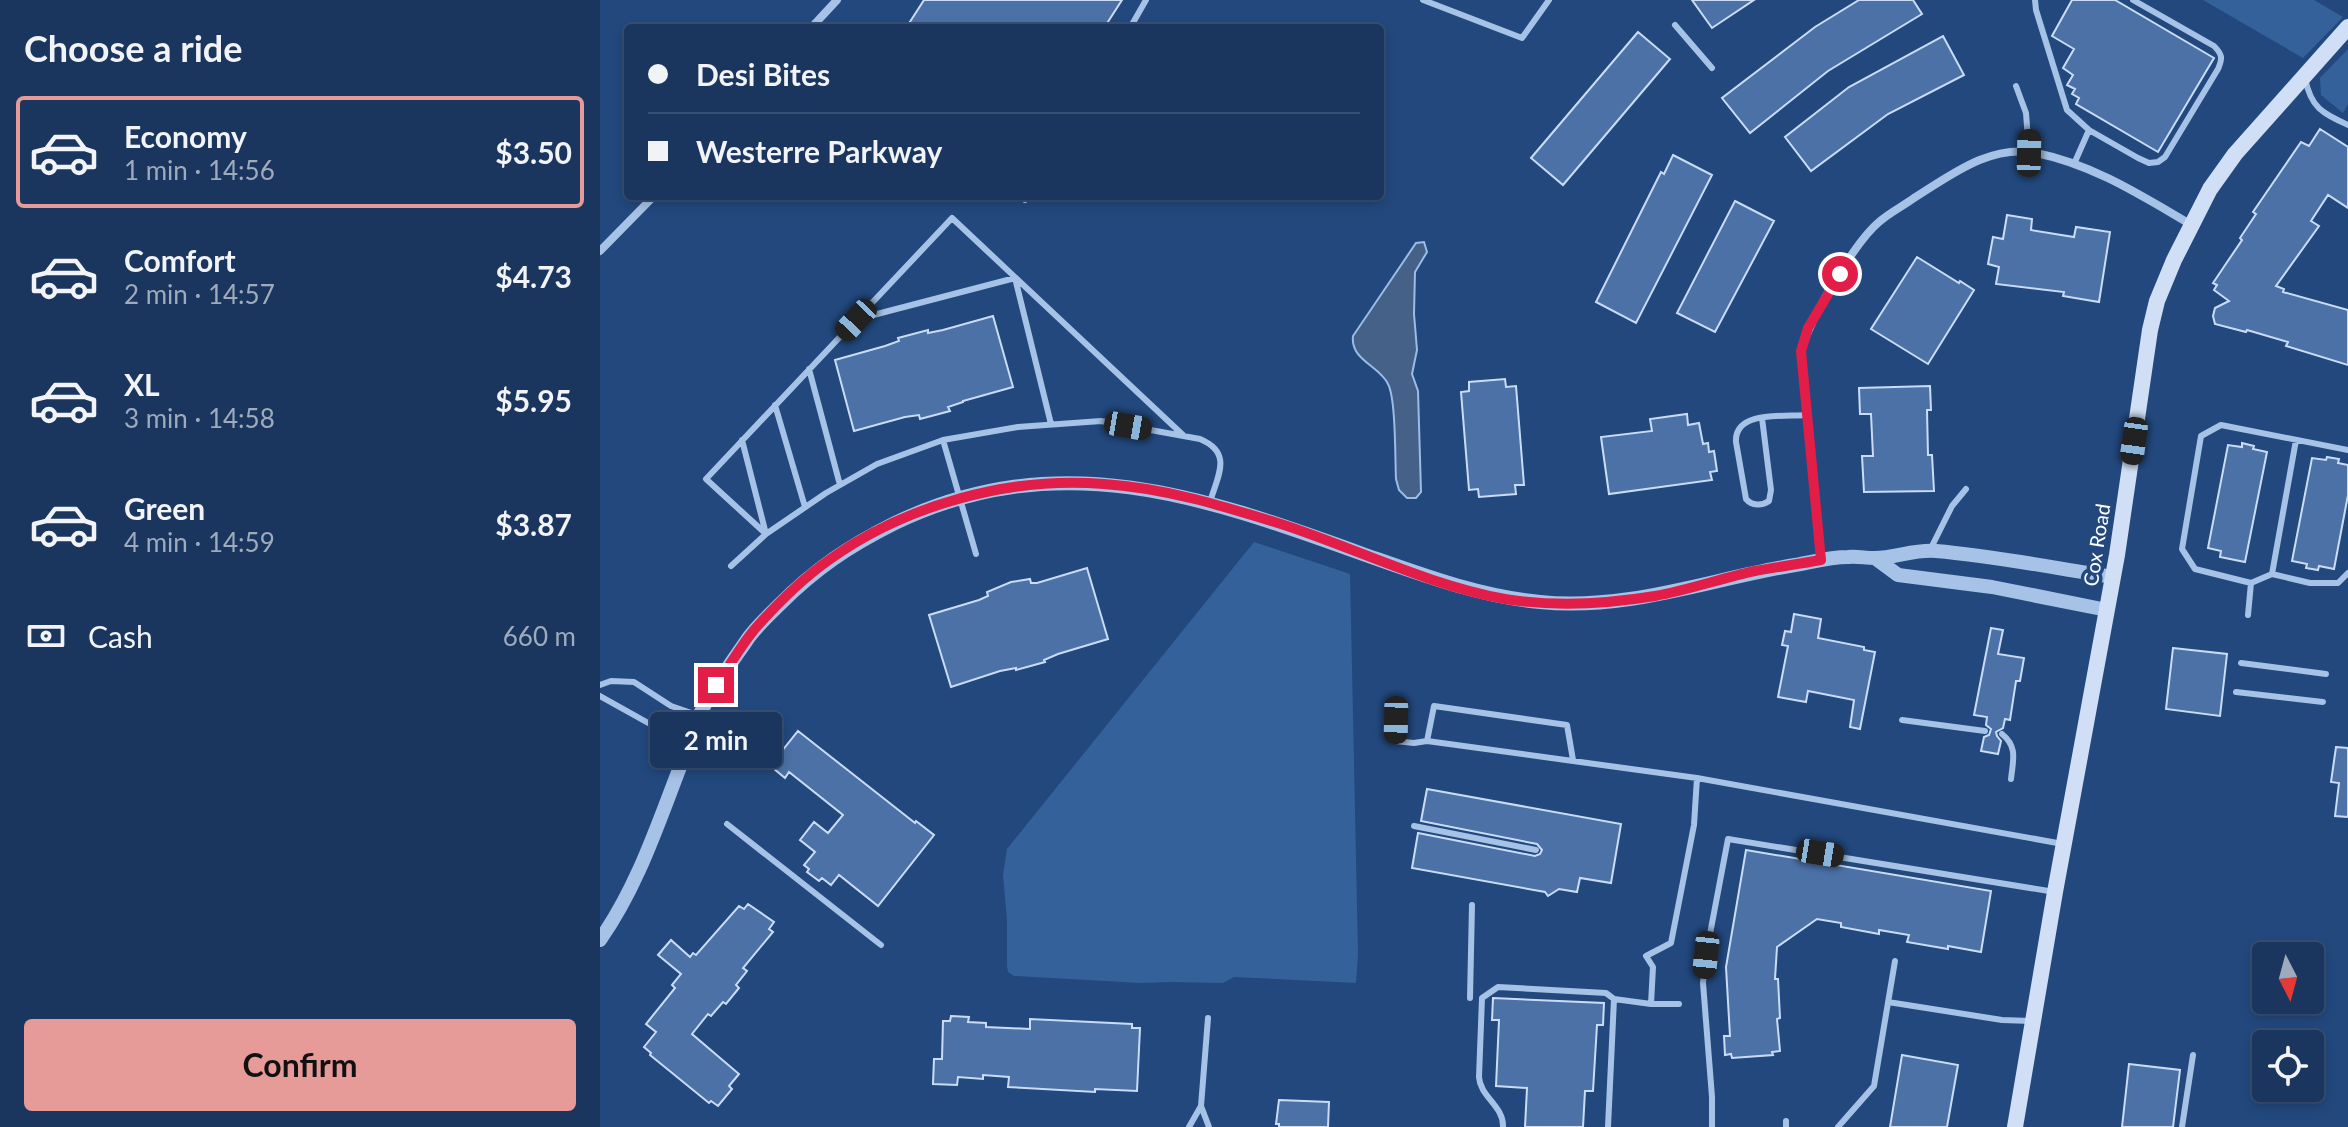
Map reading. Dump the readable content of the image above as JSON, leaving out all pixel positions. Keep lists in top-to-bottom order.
{
  "streets": {
    "main road": ["Cox Road"]
  },
  "north": "bottom",
  "page": {
    "heading": "Choose a ride",
    "banner": ["Desi Bites", "Westerre Parkway"],
    "list": [
      {
        "name": "Economy",
        "note": "1 min · 14:56",
        "value": "$3.50"
      },
      {
        "name": "Comfort",
        "note": "2 min · 14:57",
        "value": "$4.73"
      },
      {
        "name": "XL",
        "note": "3 min · 14:58",
        "value": "$5.95"
      },
      {
        "name": "Green",
        "note": "4 min · 14:59",
        "value": "$3.87"
      }
    ],
    "pay": ["Cash", "660 m"],
    "bubble": "2 min",
    "buttons": "Confirm"
  }
}
